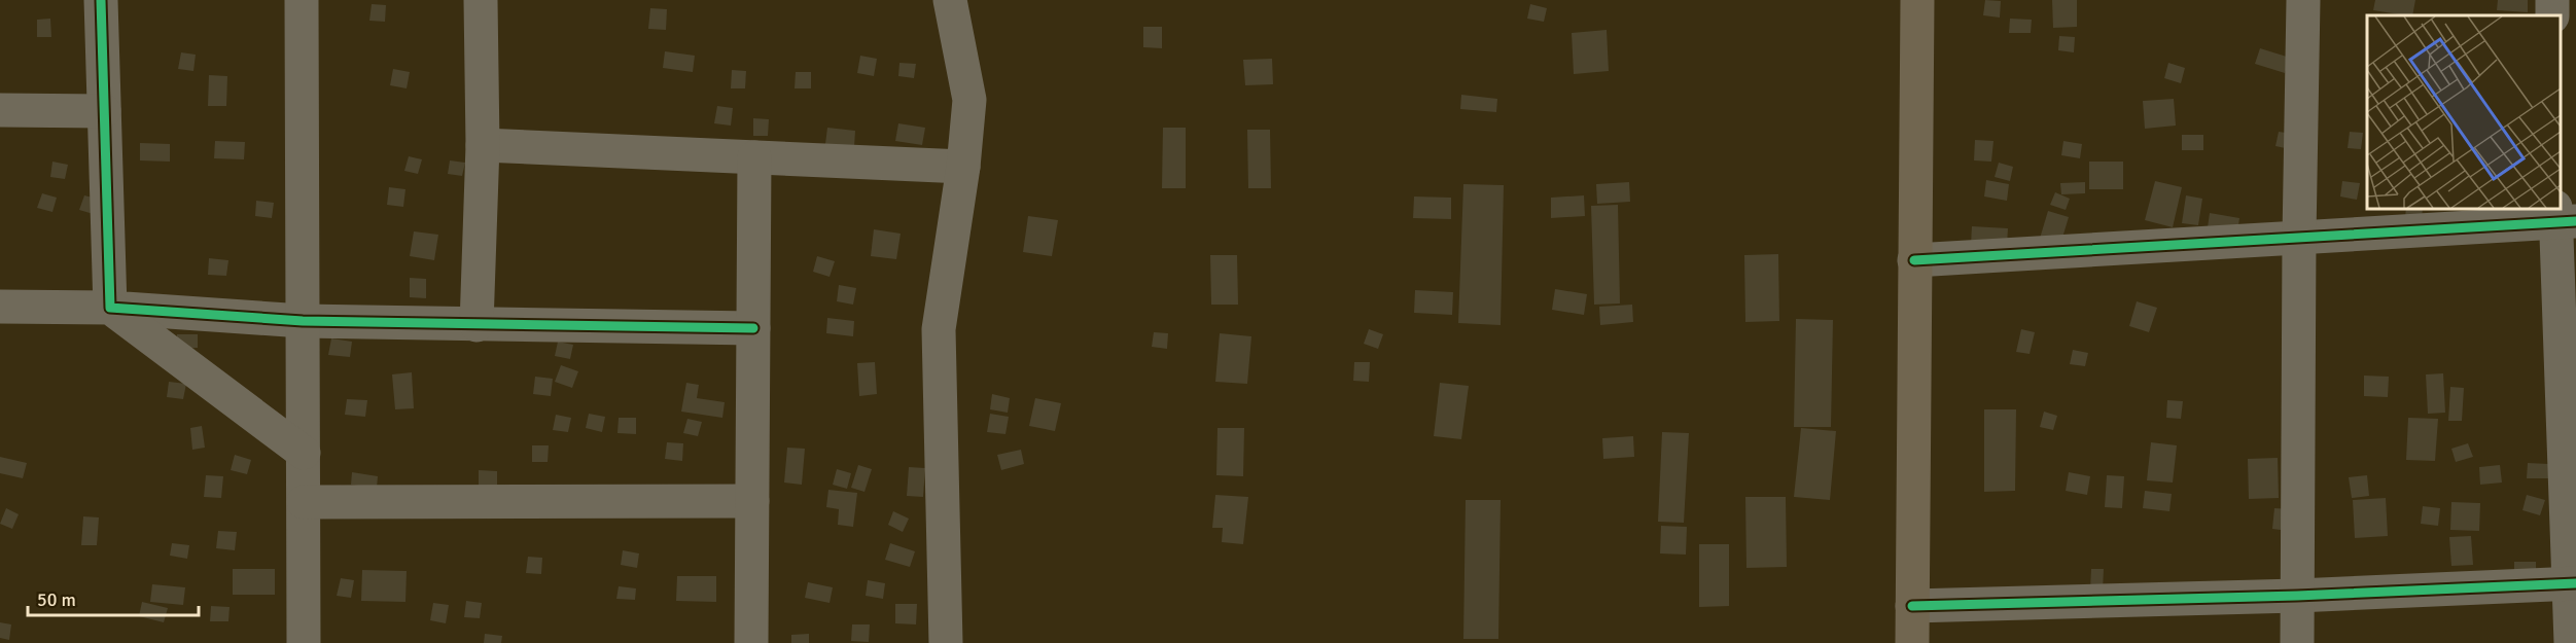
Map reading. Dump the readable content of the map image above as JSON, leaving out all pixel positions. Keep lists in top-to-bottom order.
{
  "scale_bar": "50 m"
}
